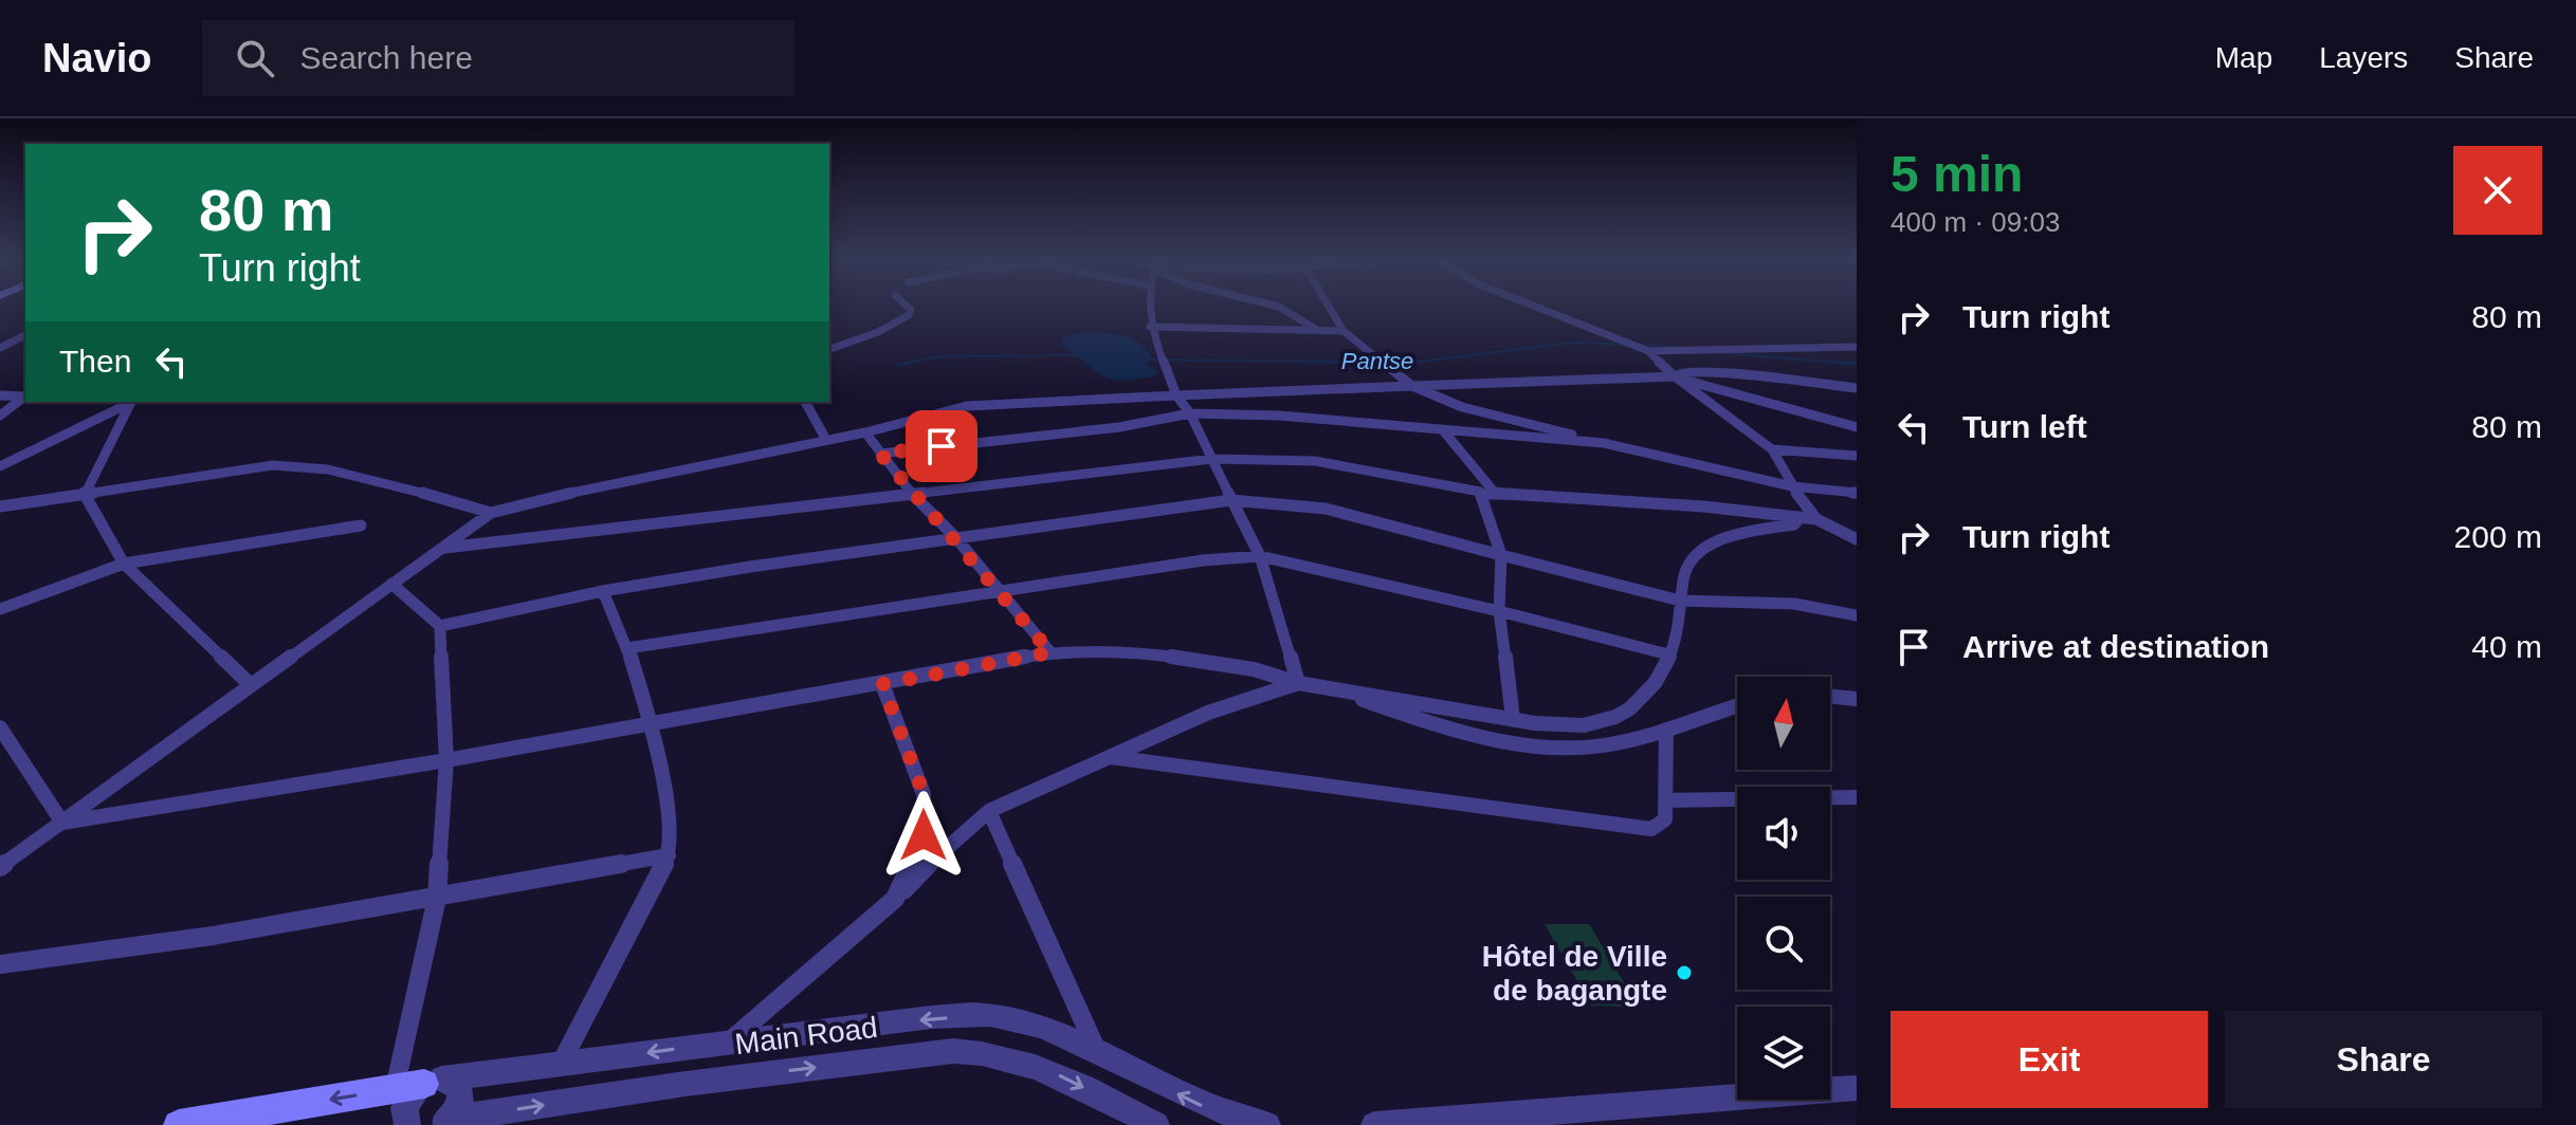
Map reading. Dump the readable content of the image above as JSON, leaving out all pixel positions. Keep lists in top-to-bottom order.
{
  "streets": {
    "street": ["Main Road"]
  },
  "water": ["Pantse"],
  "places": ["Hôtel de Ville de bagangte"],
  "north": "top",
  "page": {
    "header": "Navio",
    "search": "Search here",
    "nav": ["Map", "Layers", "Share"],
    "heading": ["5 min", "400 m · 09:03"],
    "turn": ["80 m", "Turn right"],
    "list": [
      {
        "name": "Turn right",
        "value": "80 m"
      },
      {
        "name": "Turn left",
        "value": "80 m"
      },
      {
        "name": "Turn right",
        "value": "200 m"
      },
      {
        "name": "Arrive at destination",
        "value": "40 m"
      }
    ],
    "then": "Then",
    "buttons": ["Exit", "Share"]
  }
}
